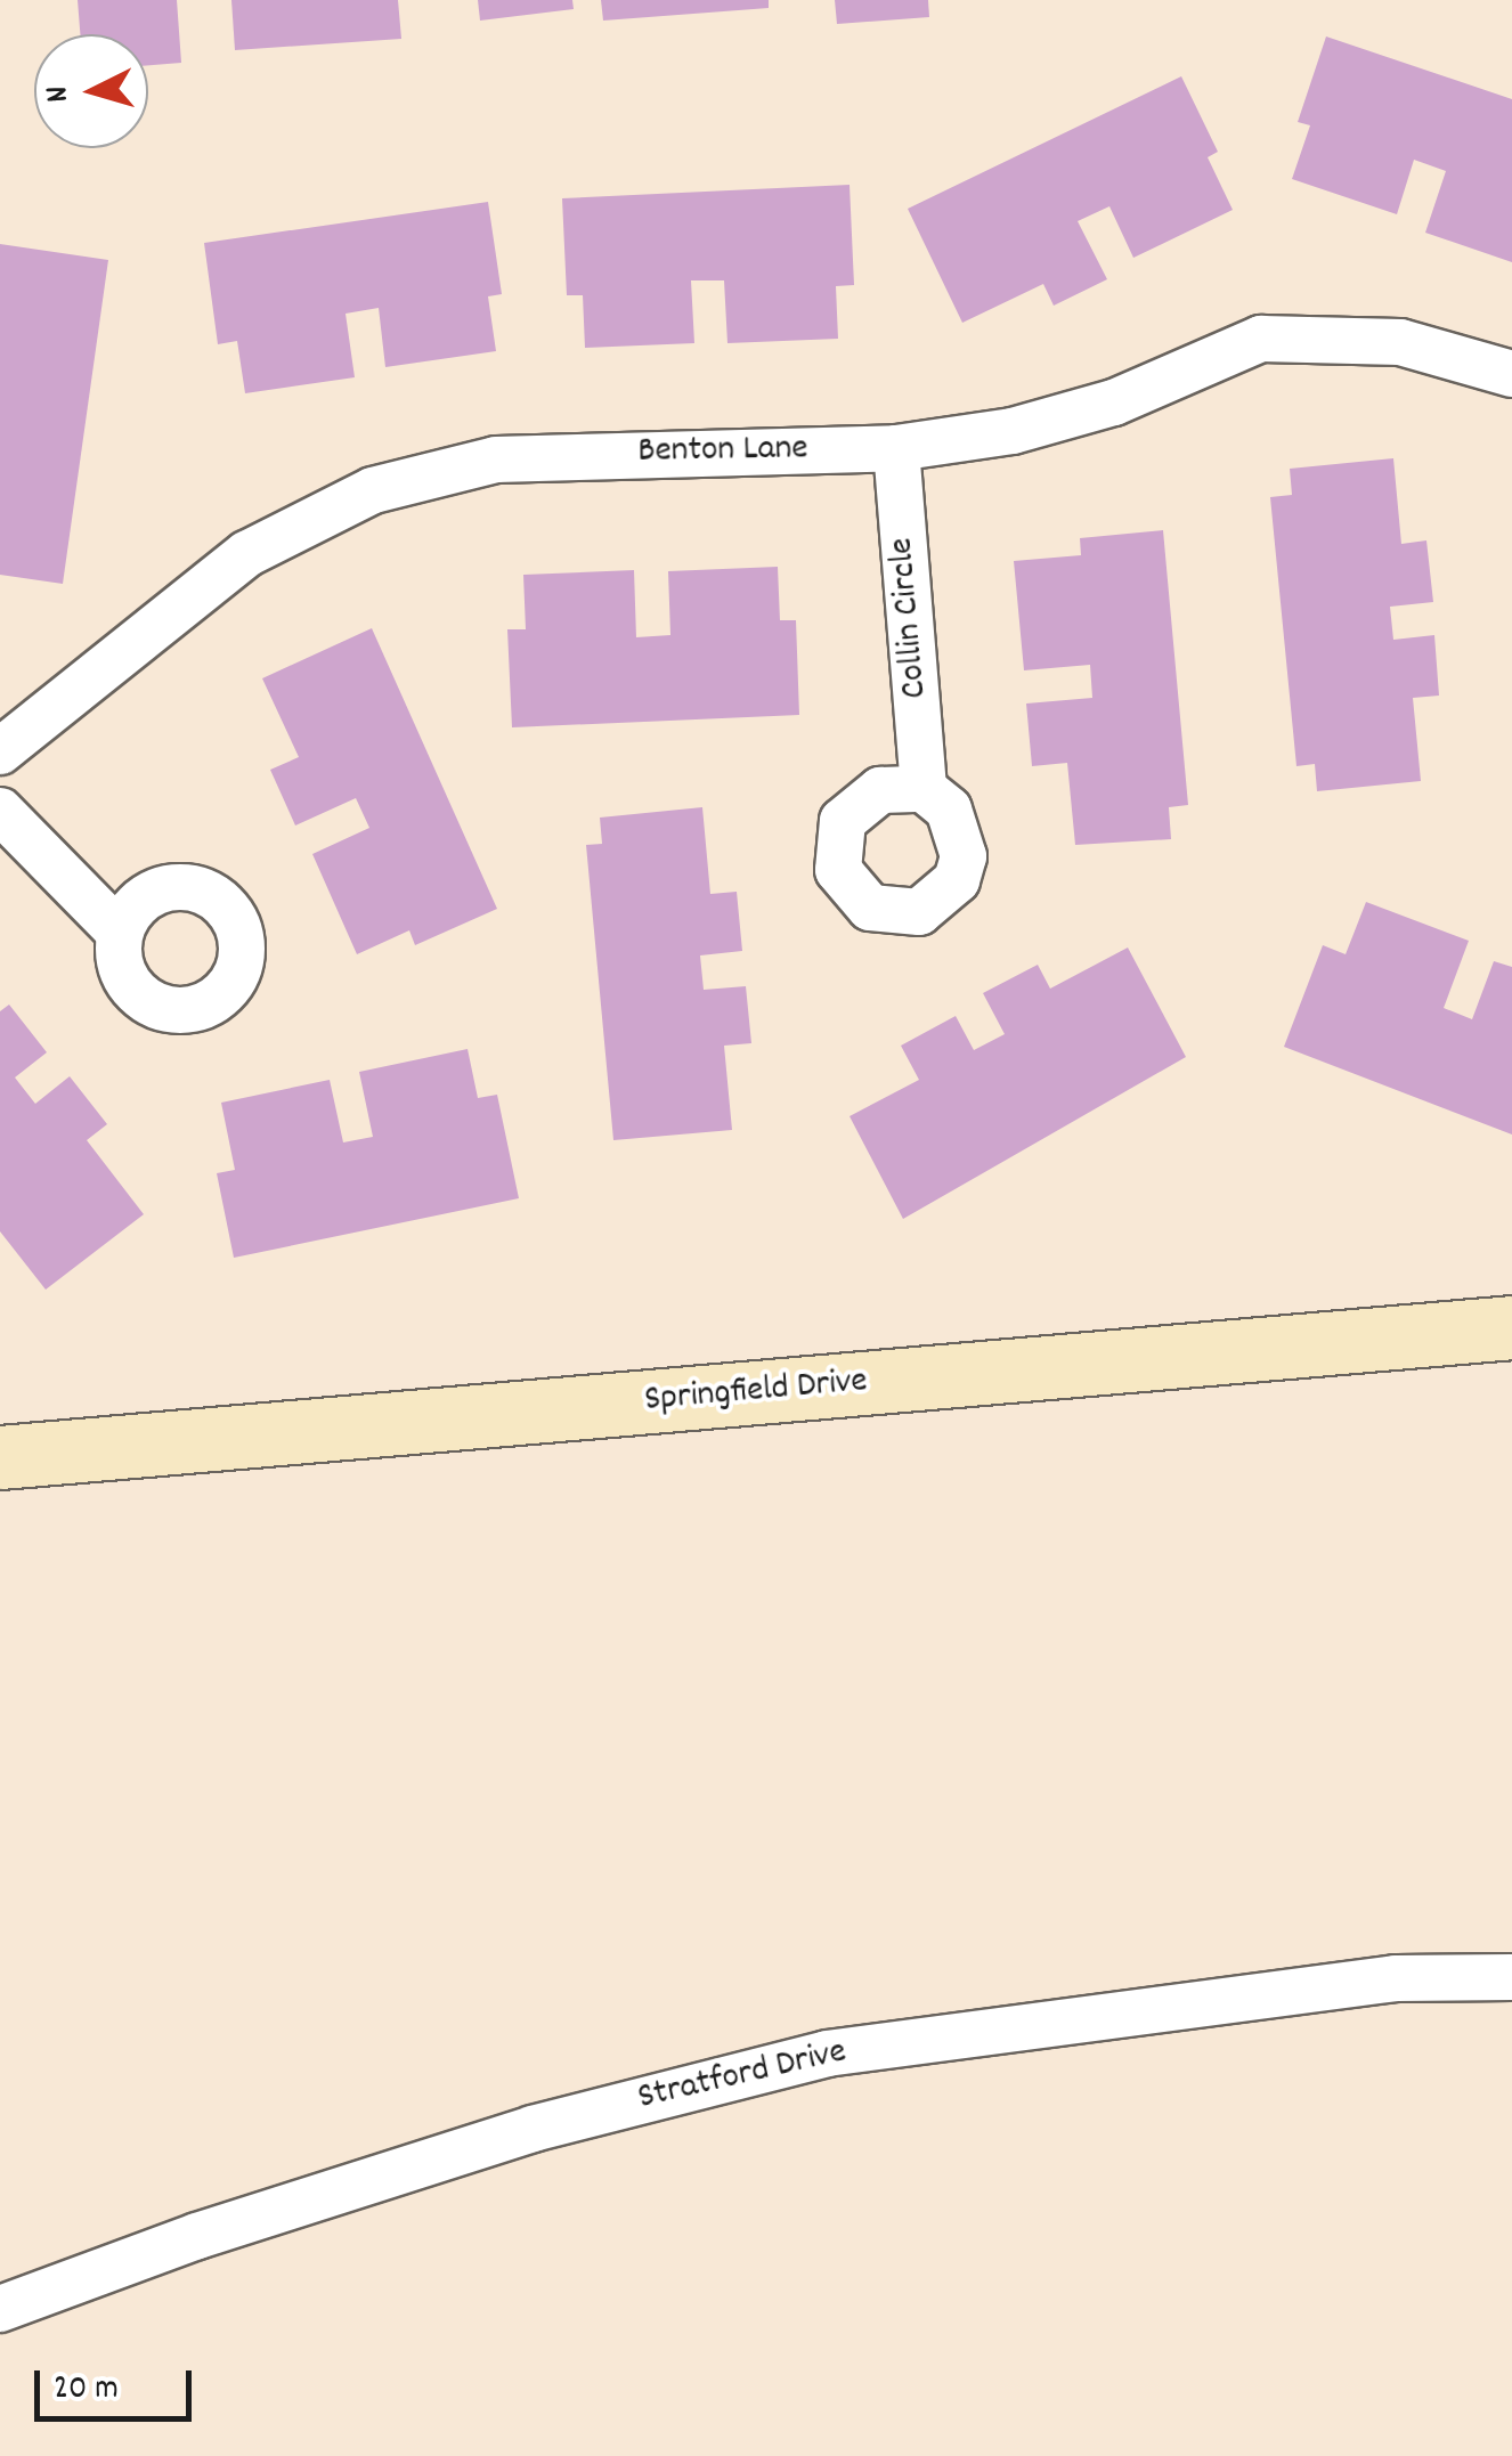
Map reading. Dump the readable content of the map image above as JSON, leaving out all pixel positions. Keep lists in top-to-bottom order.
{
  "streets": {
    "street": [
      "Benton Lane",
      "Collin Circle",
      "Springfield Drive",
      "Stratford Drive"
    ]
  },
  "crossings": [
    ["Benton Lane", "Collin Circle"]
  ],
  "scale_bar": "20 m",
  "north": "left"
}
